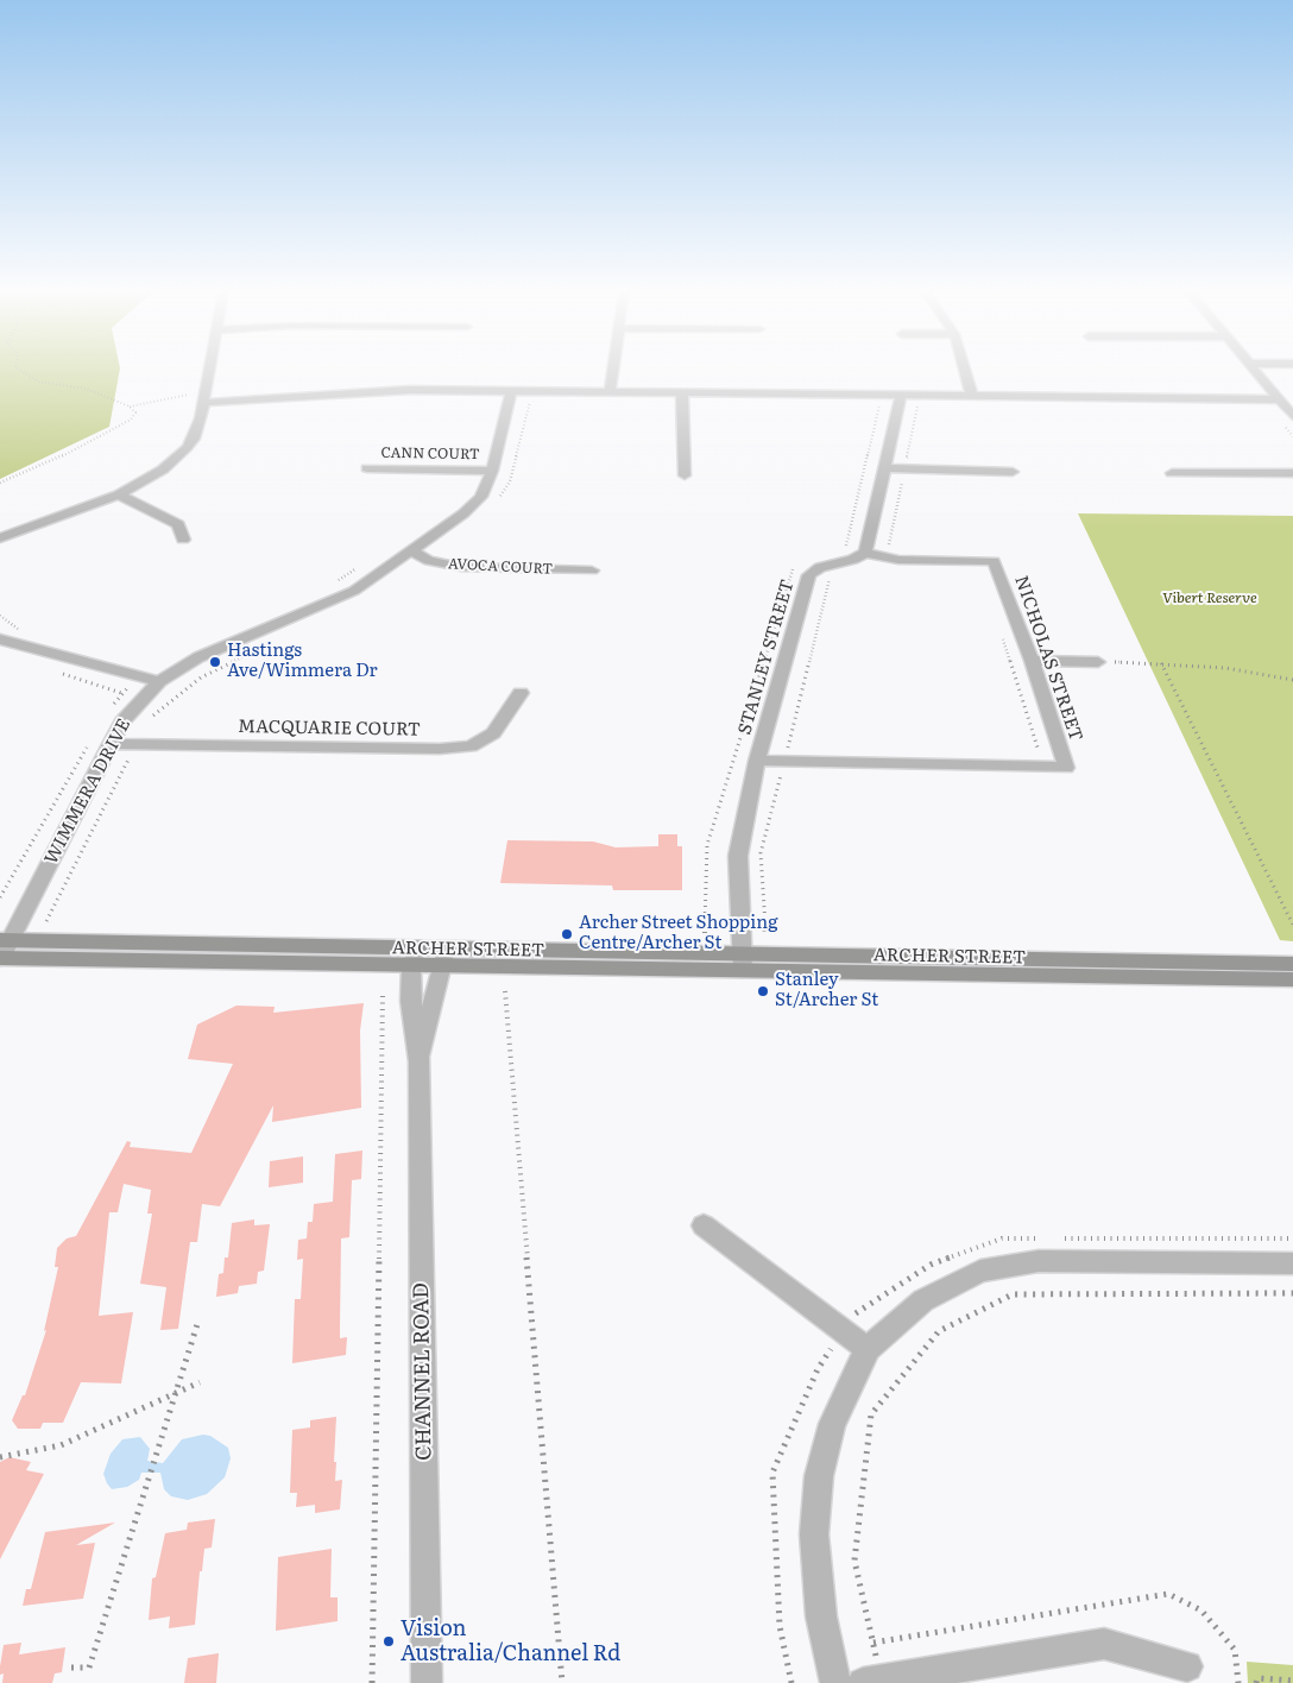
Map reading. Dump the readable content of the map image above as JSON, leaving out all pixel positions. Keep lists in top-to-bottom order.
{
  "streets": {
    "main road": ["ARCHER STREET"],
    "street": [
      "CANN COURT",
      "AVOCA COURT",
      "STANLEY STREET",
      "NICHOLAS STREET",
      "MACQUARIE COURT",
      "WIMMERA DRIVE",
      "CHANNEL ROAD"
    ]
  },
  "crossings": [
    ["CANN COURT", "WIMMERA DRIVE"],
    ["AVOCA COURT", "WIMMERA DRIVE"],
    ["STANLEY STREET", "NICHOLAS STREET"],
    ["STANLEY STREET", "ARCHER STREET"],
    ["MACQUARIE COURT", "WIMMERA DRIVE"],
    ["WIMMERA DRIVE", "ARCHER STREET"],
    ["ARCHER STREET", "CHANNEL ROAD"]
  ],
  "parks": ["Vibert Reserve"],
  "places": [
    "Hastings Ave/Wimmera Dr",
    "Archer Street Shopping Centre/Archer St",
    "Stanley St/Archer St",
    "Vision Australia/Channel Rd"
  ]
}
